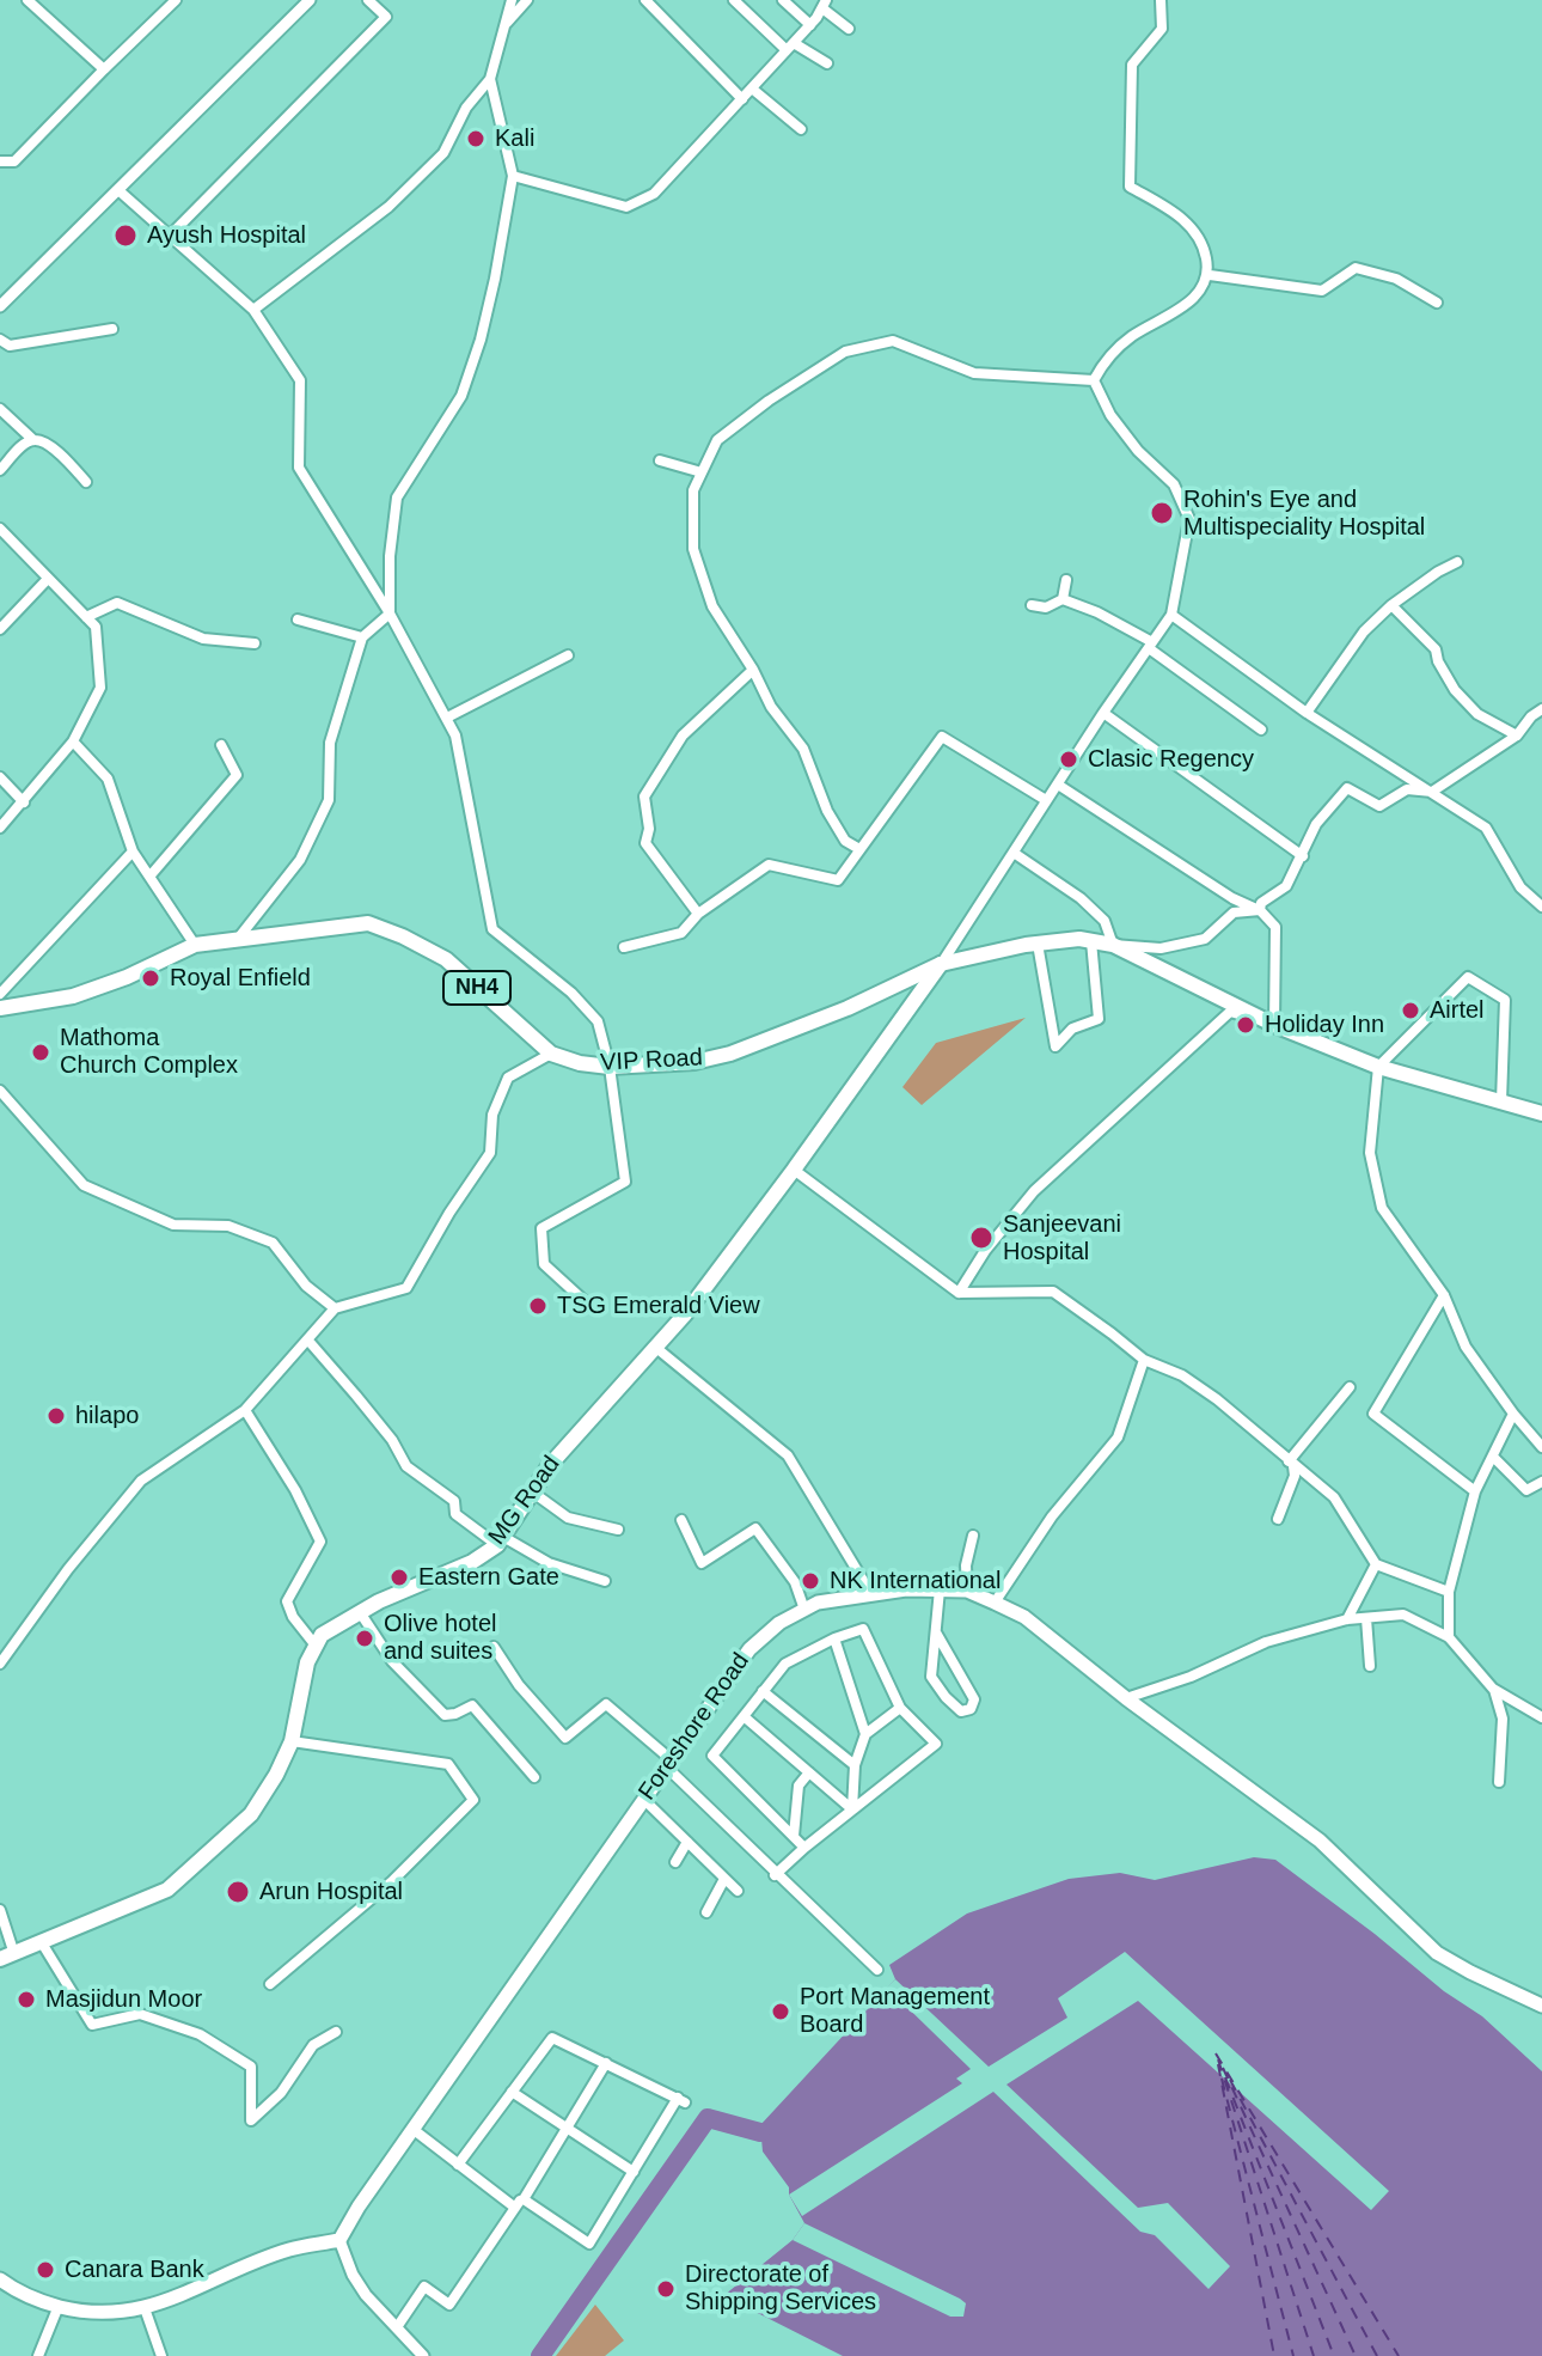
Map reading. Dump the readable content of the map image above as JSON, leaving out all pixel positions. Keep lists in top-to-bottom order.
{
  "streets": {
    "main road": [
      "NH4",
      "VIP Road",
      "MG Road",
      "Foreshore Road"
    ]
  },
  "crossings": [
    ["NH4", "VIP Road"],
    ["NH4", "MG Road"],
    ["VIP Road", "MG Road"]
  ],
  "places": [
    "Kali",
    "Ayush Hospital",
    "Rohin's Eye and Multispeciality Hospital",
    "Clasic Regency",
    "Royal Enfield",
    "Airtel",
    "Holiday Inn",
    "Mathoma Church Complex",
    "Sanjeevani Hospital",
    "TSG Emerald View",
    "hilapo",
    "Eastern Gate",
    "NK International",
    "Olive hotel and suites",
    "Arun Hospital",
    "Masjidun Moor",
    "Port Management Board",
    "Canara Bank",
    "Directorate of Shipping Services"
  ]
}
